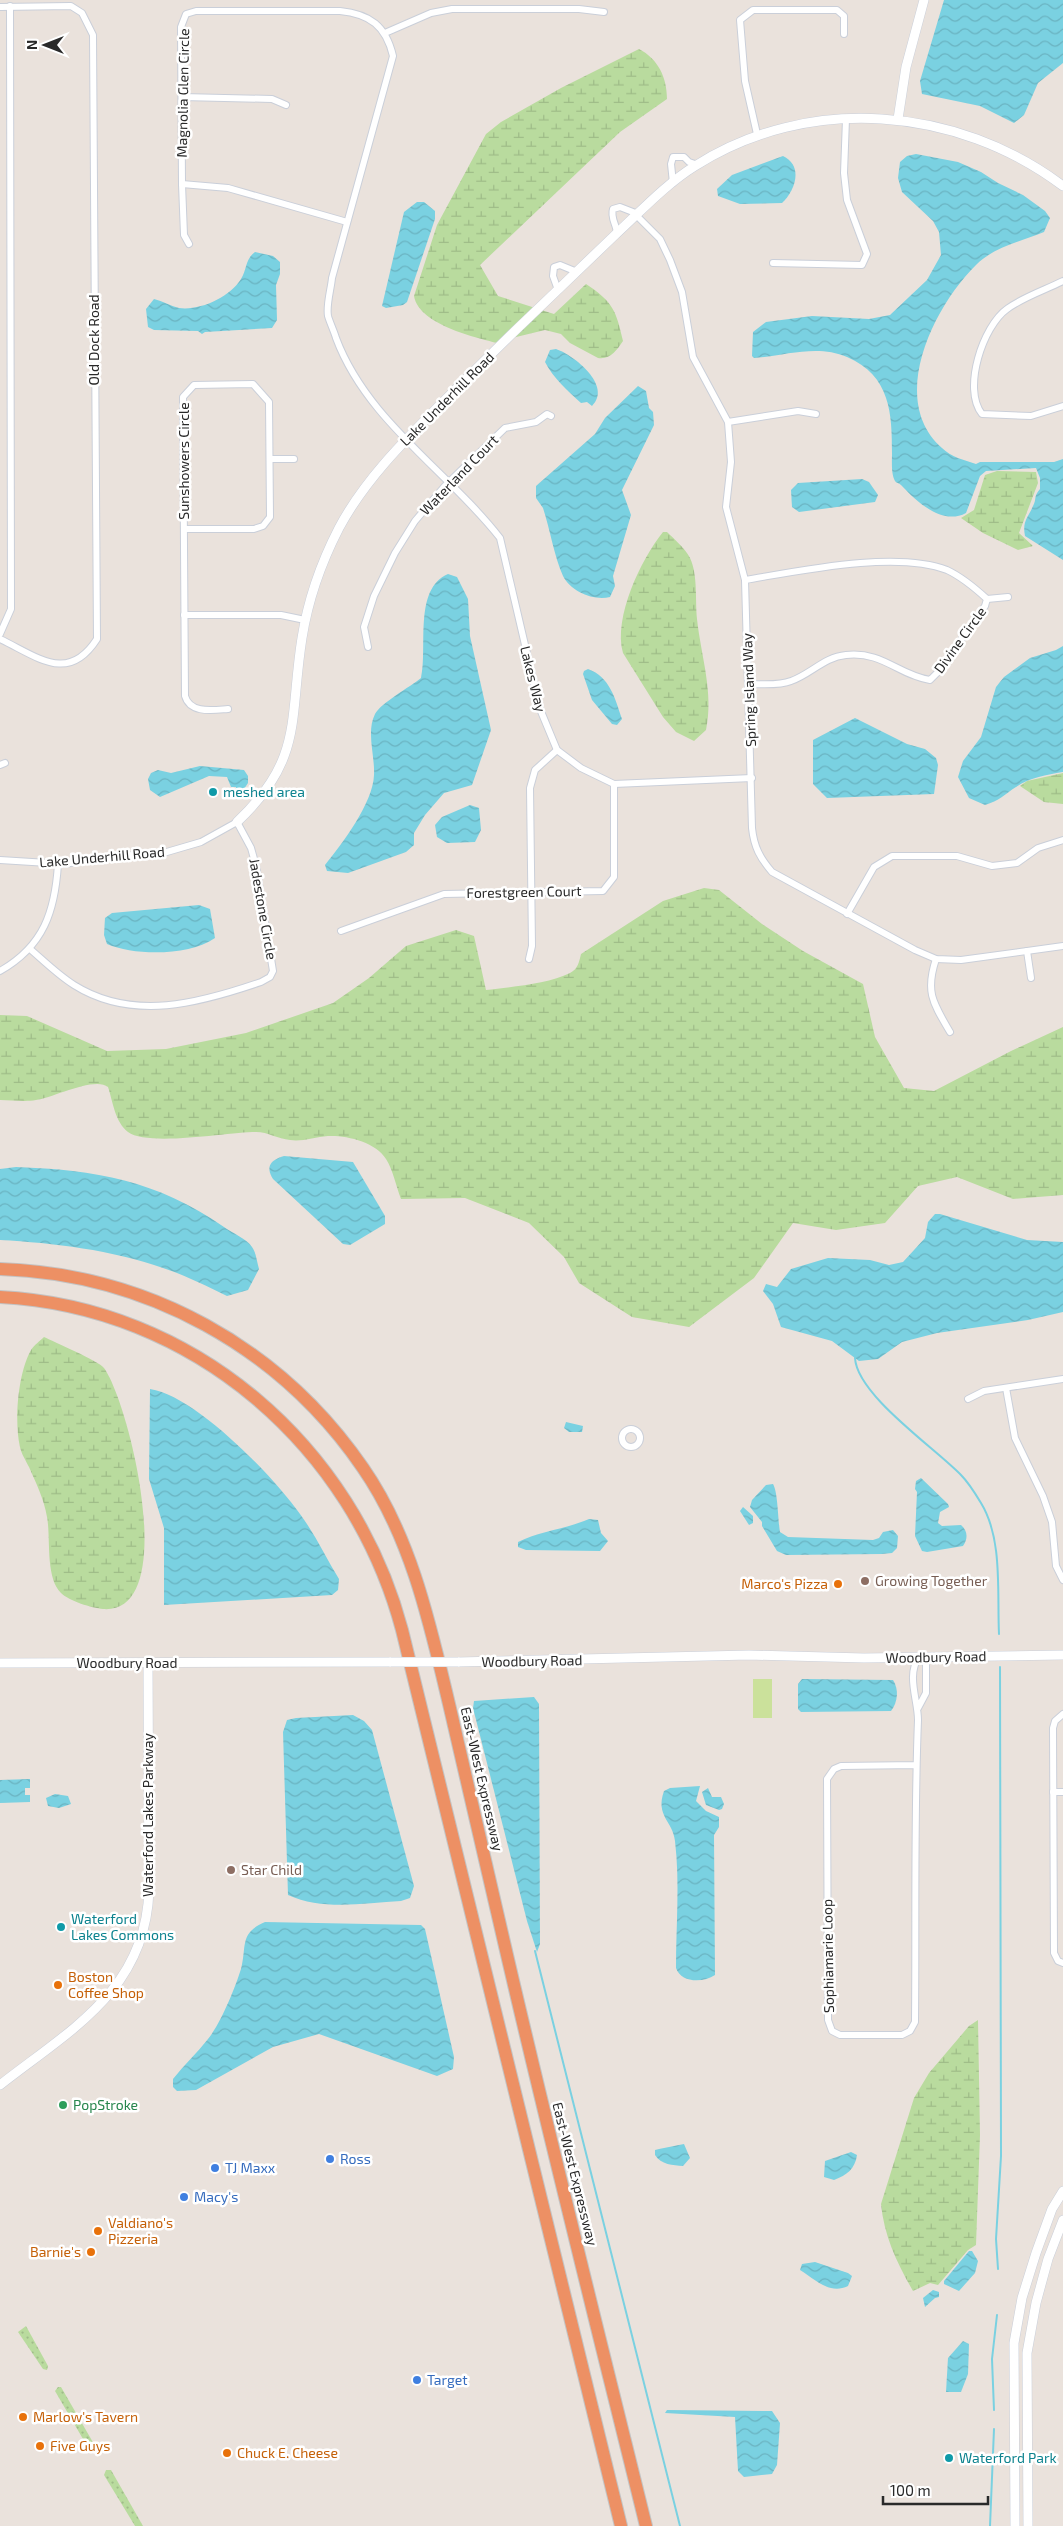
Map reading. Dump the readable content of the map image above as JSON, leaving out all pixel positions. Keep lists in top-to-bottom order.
{
  "streets": {
    "highway": ["East-West Expressway"],
    "street": [
      "Magnolia Glen Circle",
      "Old Dock Road",
      "Lake Underhill Road",
      "Sunshowers Circle",
      "Waterland Court",
      "Divine Circle",
      "Lakes Way",
      "Spring Island Way",
      "Forestgreen Court",
      "Jadestone Circle",
      "Woodbury Road",
      "Waterford Lakes Parkway",
      "Sophiamarie Loop"
    ]
  },
  "crossings": [
    ["Lake Underhill Road", "Lakes Way"],
    ["Lake Underhill Road", "Spring Island Way"],
    ["Lake Underhill Road", "Jadestone Circle"],
    ["Waterland Court", "Lakes Way"],
    ["Divine Circle", "Spring Island Way"],
    ["Woodbury Road", "Waterford Lakes Parkway"],
    ["Woodbury Road", "Sophiamarie Loop"]
  ],
  "places": [
    "meshed area",
    "Growing Together",
    "Marco's Pizza",
    "Star Child",
    "Waterford Lakes Commons",
    "Boston Coffee Shop",
    "PopStroke",
    "Ross",
    "TJ Maxx",
    "Macy's",
    "Valdiano's Pizzeria",
    "Barnie's",
    "Target",
    "Marlow's Tavern",
    "Five Guys",
    "Chuck E. Cheese",
    "Waterford Park"
  ],
  "scale_bar": "100 m",
  "north": "left"
}
